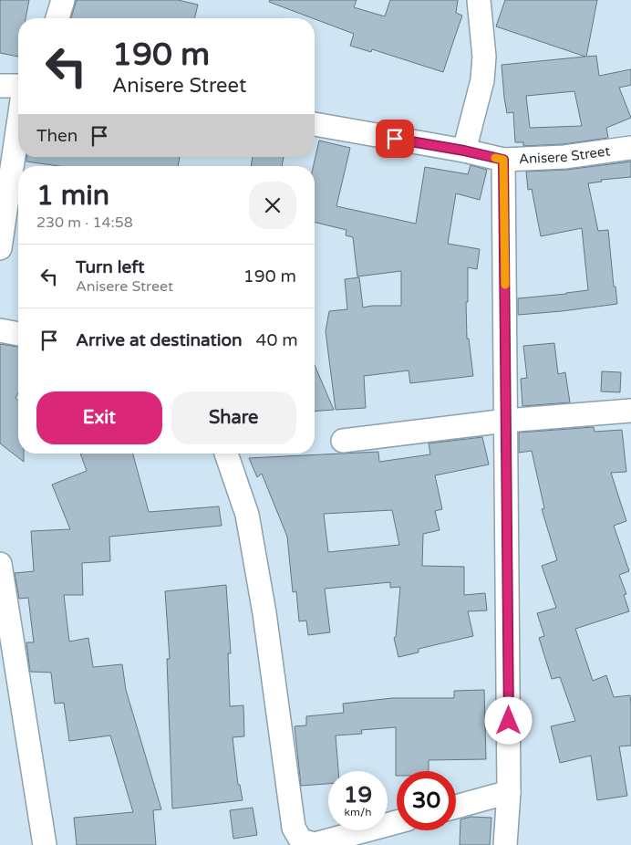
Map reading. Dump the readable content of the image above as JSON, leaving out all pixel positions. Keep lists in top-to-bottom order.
{
  "streets": {
    "street": ["Anisere Street"]
  },
  "page": {
    "turn": ["190 m", "Anisere Street"],
    "then": "Then",
    "heading": ["1 min", "230 m · 14:58"],
    "list": [
      {
        "name": "Turn left",
        "note": "Anisere Street",
        "value": "190 m"
      },
      {
        "name": "Arrive at destination",
        "value": "40 m"
      }
    ],
    "buttons": ["Exit", "Share"],
    "speed": "19 km/h",
    "limit": "30"
  }
}
